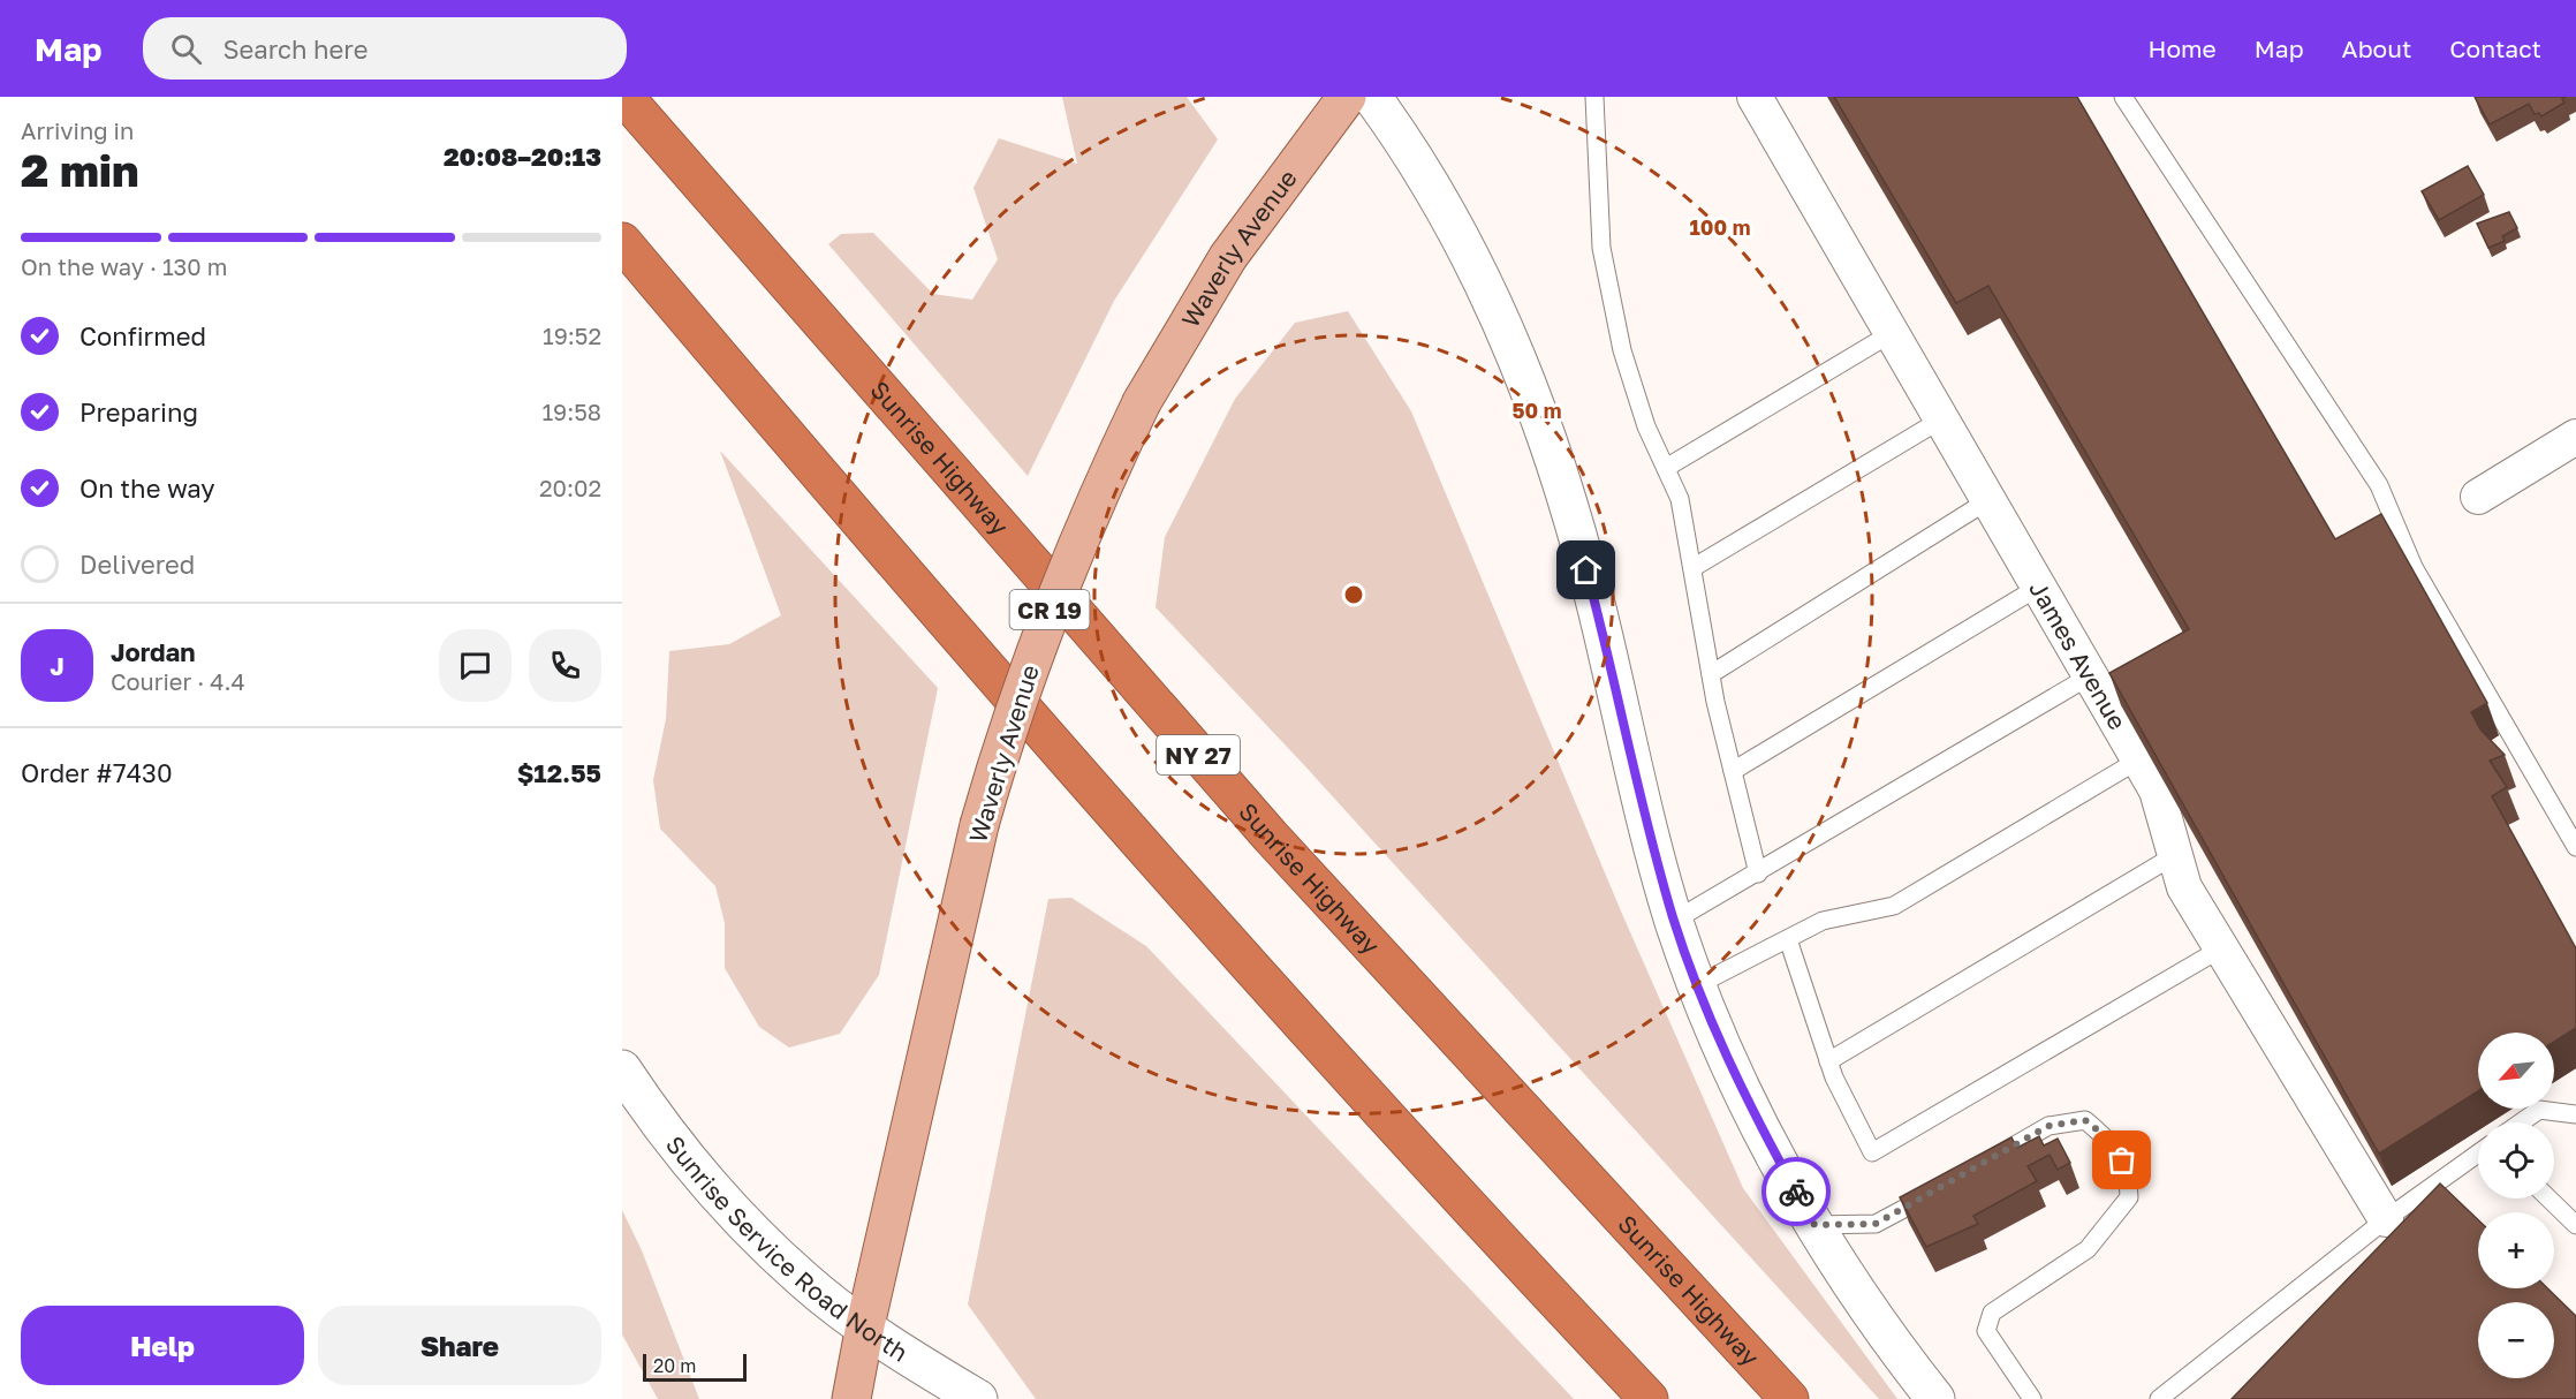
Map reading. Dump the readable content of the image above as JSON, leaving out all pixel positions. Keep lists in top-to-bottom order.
{
  "streets": {
    "highway": ["Sunrise Highway", "NY 27"],
    "main road": ["Waverly Avenue", "CR 19", "Sunrise Service Road North"],
    "street": ["James Avenue"]
  },
  "crossings": [
    ["Waverly Avenue", "Sunrise Service Road North"]
  ],
  "scale_bar": "20 m",
  "north": "bottom left",
  "page": {
    "header": "Map",
    "search": "Search here",
    "nav": [
      "Home",
      "Map",
      "About",
      "Contact"
    ],
    "heading": ["2 min", "Arriving in", "20:08–20:13"],
    "panel": [
      "Jordan",
      "Courier · 4.4",
      "Order #7430",
      "$12.55"
    ],
    "bar": "On the way · 130 m",
    "list": [
      ["Confirmed", "19:52"],
      ["Preparing", "19:58"],
      ["On the way", "20:02"],
      "Delivered"
    ],
    "round": "J",
    "map_buttons": ["+", "−"],
    "buttons": ["Help", "Share"],
    "scale": "20 m"
  },
  "rings": ["100 m", "50 m"]
}
